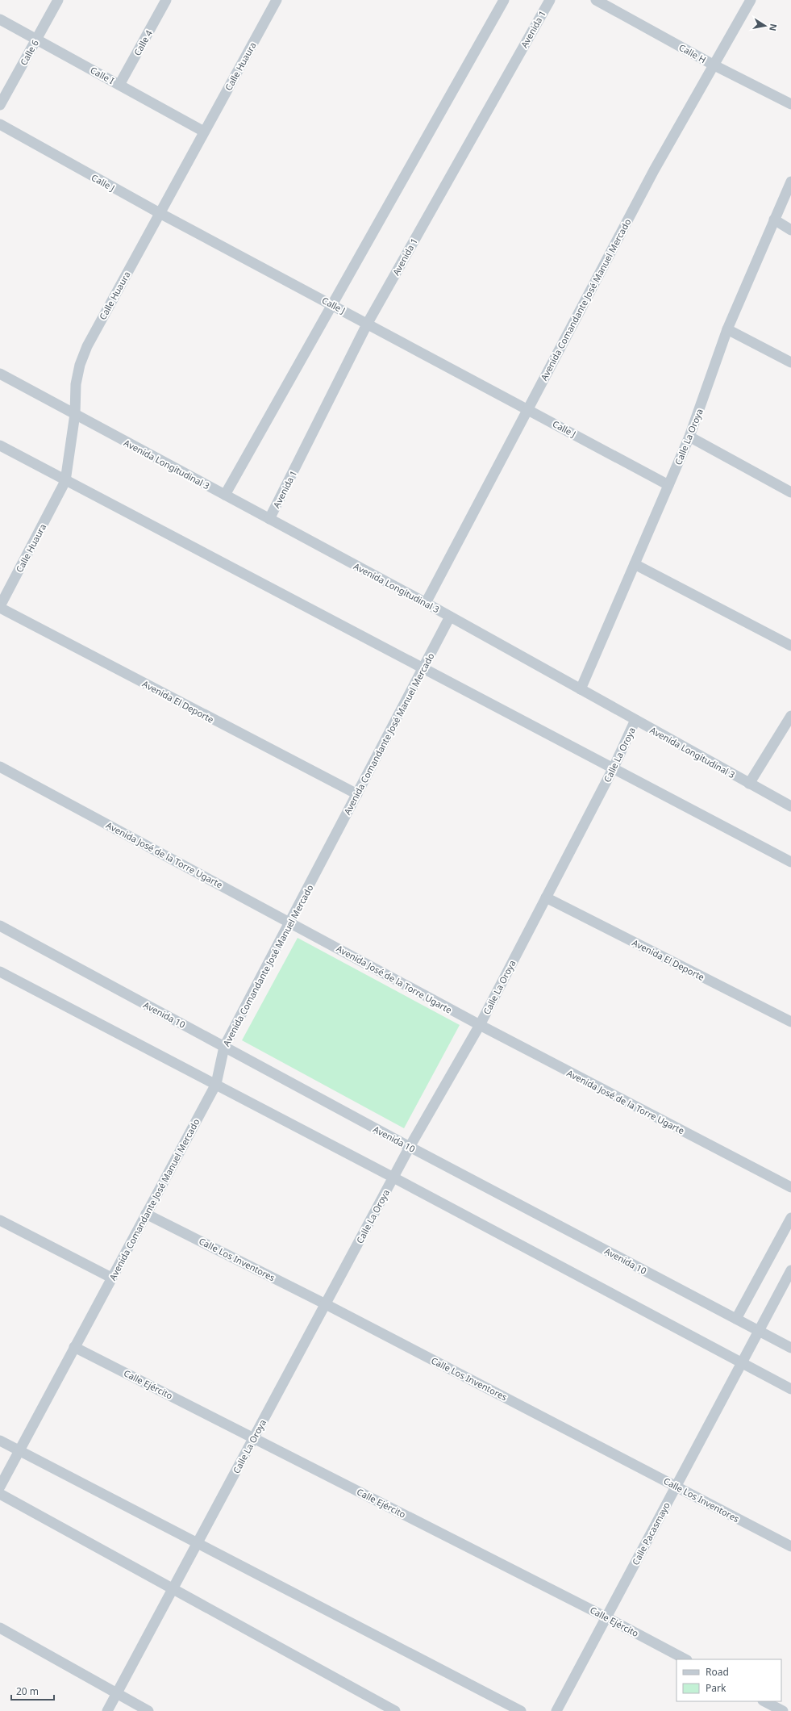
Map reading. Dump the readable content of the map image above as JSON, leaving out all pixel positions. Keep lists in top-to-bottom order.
{
  "streets": {
    "street": [
      "Avenida 1",
      "Calle 4",
      "Calle 6",
      "Calle H",
      "Calle Huaura",
      "Calle I",
      "Calle J",
      "Avenida Comandante José Manuel Mercado",
      "Calle La Oroya",
      "Avenida Longitudinal 3",
      "Avenida El Deporte",
      "Avenida José de la Torre Ugarte",
      "Avenida 10",
      "Calle Los Inventores",
      "Calle Ejército",
      "Calle Pacasmayo"
    ]
  },
  "crossings": [
    ["Avenida 1", "Calle J"],
    ["Avenida 1", "Avenida Longitudinal 3"],
    ["Calle 4", "Calle I"],
    ["Calle 6", "Calle I"],
    ["Calle H", "Avenida Comandante José Manuel Mercado"],
    ["Calle Huaura", "Calle I"],
    ["Calle Huaura", "Calle J"],
    ["Calle Huaura", "Avenida Longitudinal 3"],
    ["Calle Huaura", "Avenida El Deporte"],
    ["Calle J", "Avenida Comandante José Manuel Mercado"],
    ["Calle J", "Calle La Oroya"],
    ["Avenida Comandante José Manuel Mercado", "Avenida Longitudinal 3"],
    ["Avenida Comandante José Manuel Mercado", "Avenida El Deporte"],
    ["Avenida Comandante José Manuel Mercado", "Avenida José de la Torre Ugarte"],
    ["Avenida Comandante José Manuel Mercado", "Avenida 10"],
    ["Avenida Comandante José Manuel Mercado", "Calle Los Inventores"],
    ["Avenida Comandante José Manuel Mercado", "Calle Ejército"],
    ["Calle La Oroya", "Avenida Longitudinal 3"],
    ["Calle La Oroya", "Avenida El Deporte"],
    ["Calle La Oroya", "Avenida José de la Torre Ugarte"],
    ["Calle La Oroya", "Avenida 10"],
    ["Calle La Oroya", "Calle Los Inventores"],
    ["Calle La Oroya", "Calle Ejército"],
    ["Avenida 10", "Calle Pacasmayo"],
    ["Calle Los Inventores", "Calle Pacasmayo"],
    ["Calle Ejército", "Calle Pacasmayo"]
  ],
  "legend": ["Road", "Park"],
  "scale_bar": "20 m",
  "north": "right"
}
